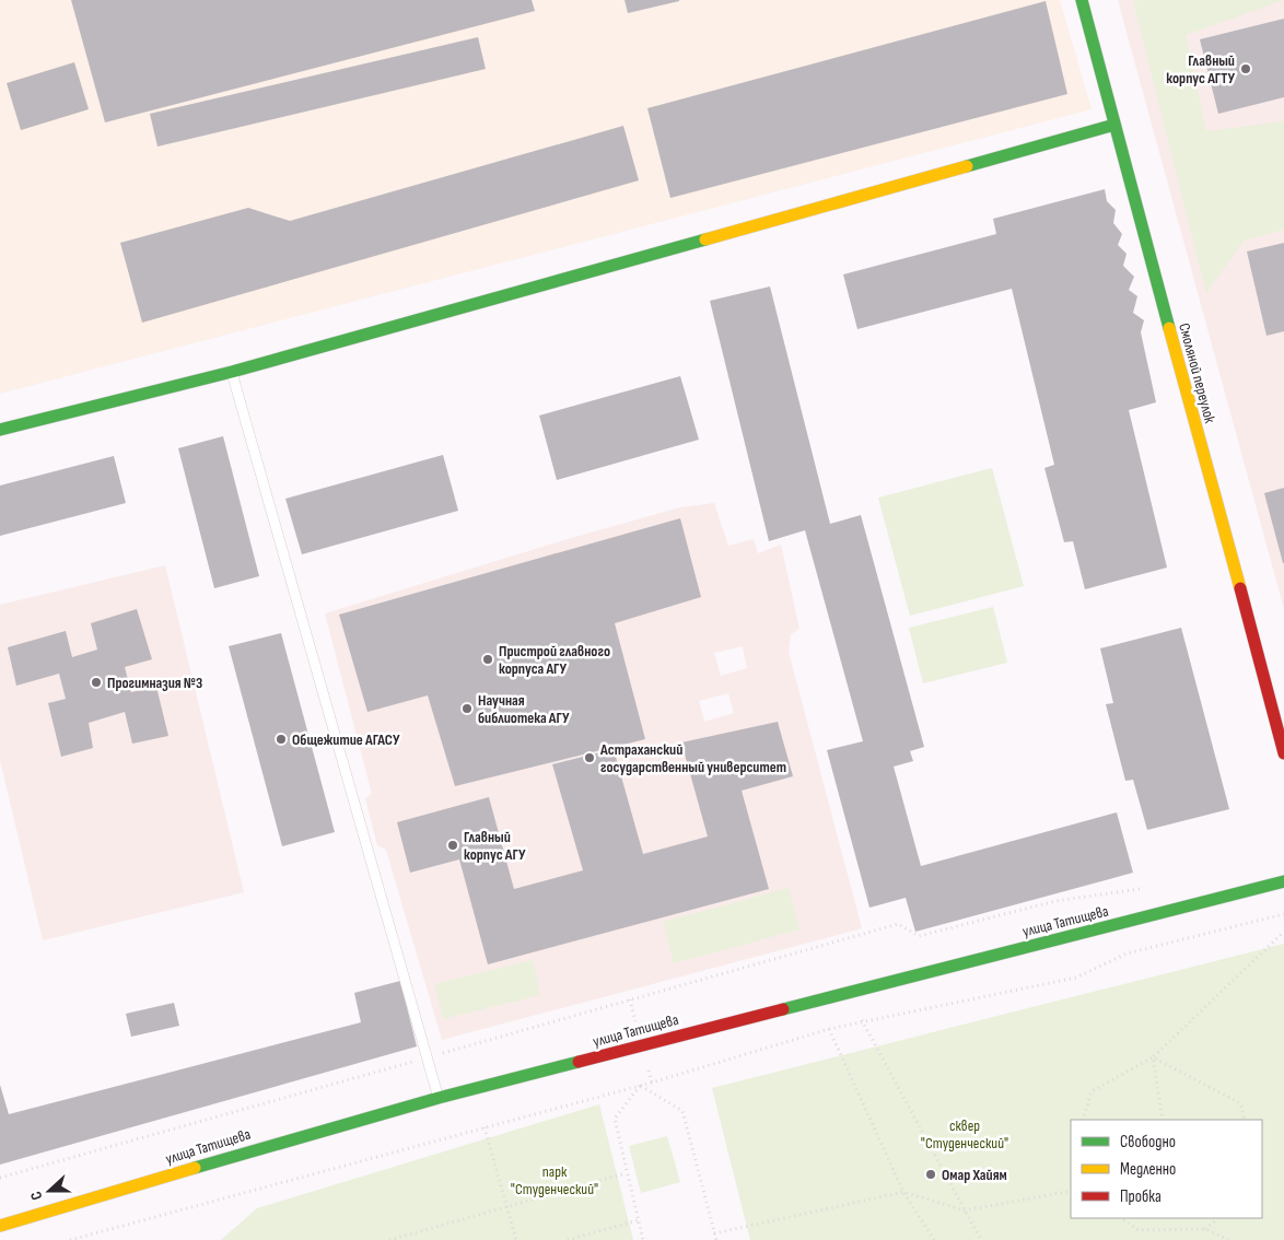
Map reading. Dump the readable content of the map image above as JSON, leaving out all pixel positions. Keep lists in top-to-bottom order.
{
  "streets": {
    "street": ["Смоляной переулок", "улица Татищева"]
  },
  "parks": ["сквер \"Студенческий\"", "парк \"Студенческий\""],
  "places": [
    "Главный корпус АГТУ",
    "Пристрой главного корпуса АГУ",
    "Прогимназия №3",
    "Научная библиотека АГУ",
    "Общежитие АГАСУ",
    "Астраханский государственный университет",
    "Главный корпус АГУ",
    "Омар Хайям"
  ],
  "legend": ["Свободно", "Медленно", "Пробка"],
  "north": "left"
}
